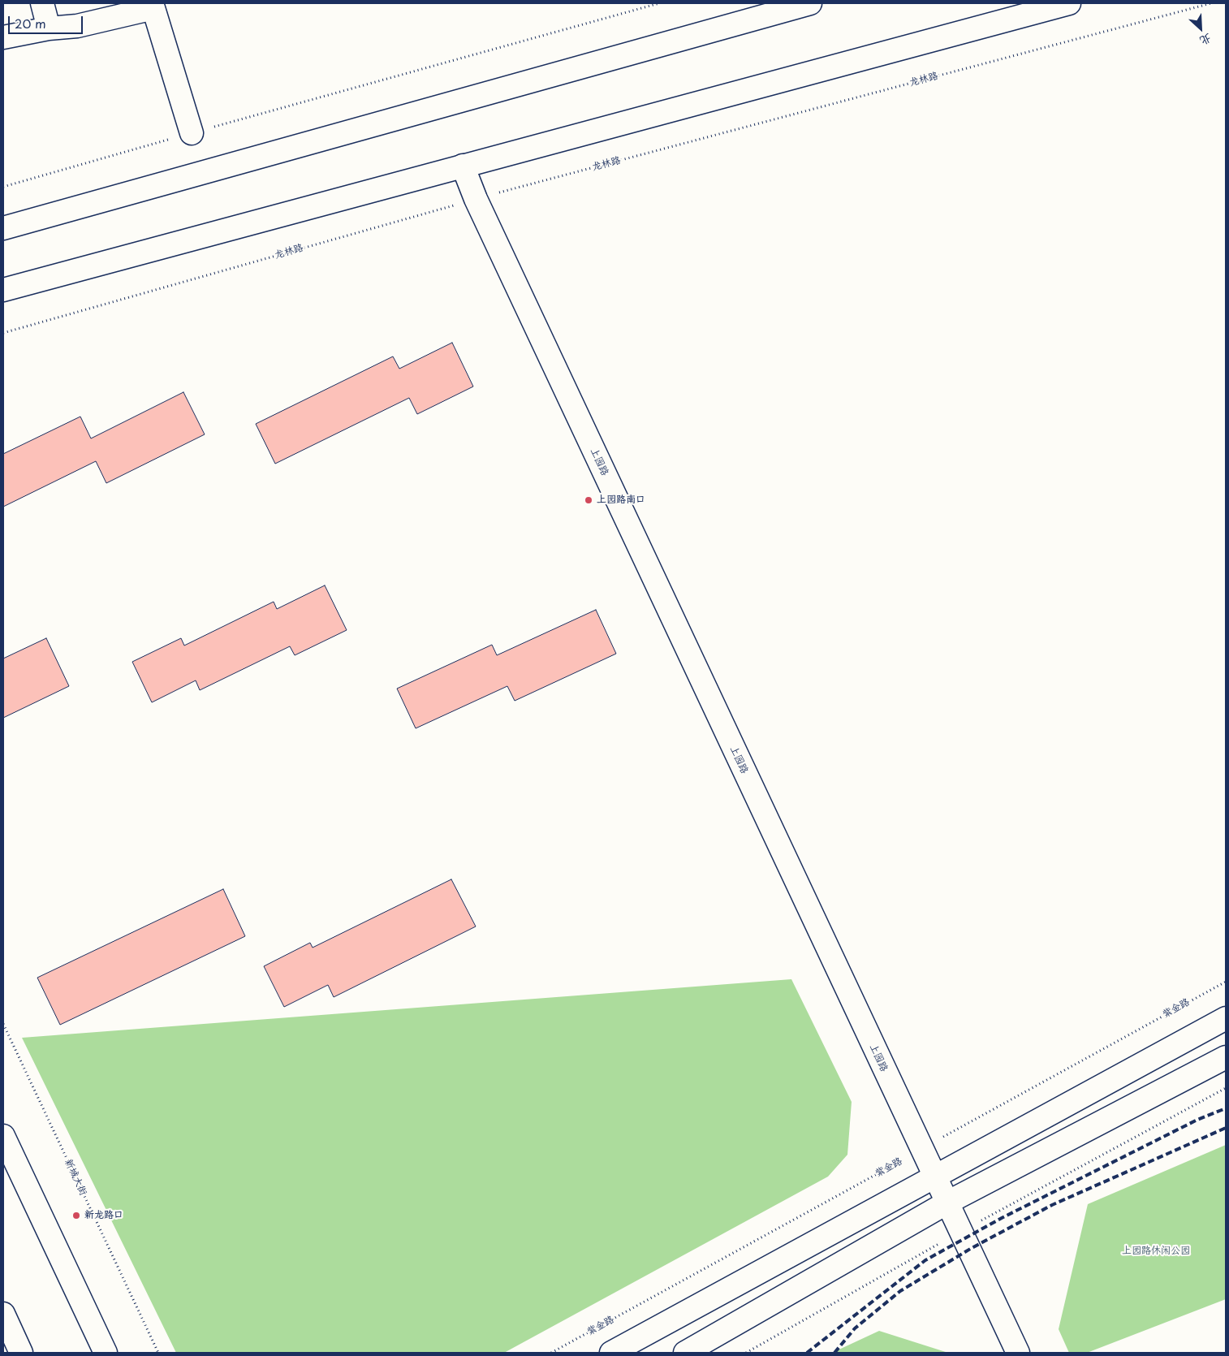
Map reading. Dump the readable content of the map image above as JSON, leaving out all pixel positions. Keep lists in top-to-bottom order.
{
  "streets": {
    "main road": ["上园路"],
    "path": ["龙林路", "紫金路", "新城大街"]
  },
  "crossings": [
    ["龙林路", "上园路"],
    ["上园路", "紫金路"]
  ],
  "parks": ["上园路休闲公园"],
  "places": ["上园路南口", "新龙路口"],
  "scale_bar": "20 m",
  "north": "bottom right"
}
